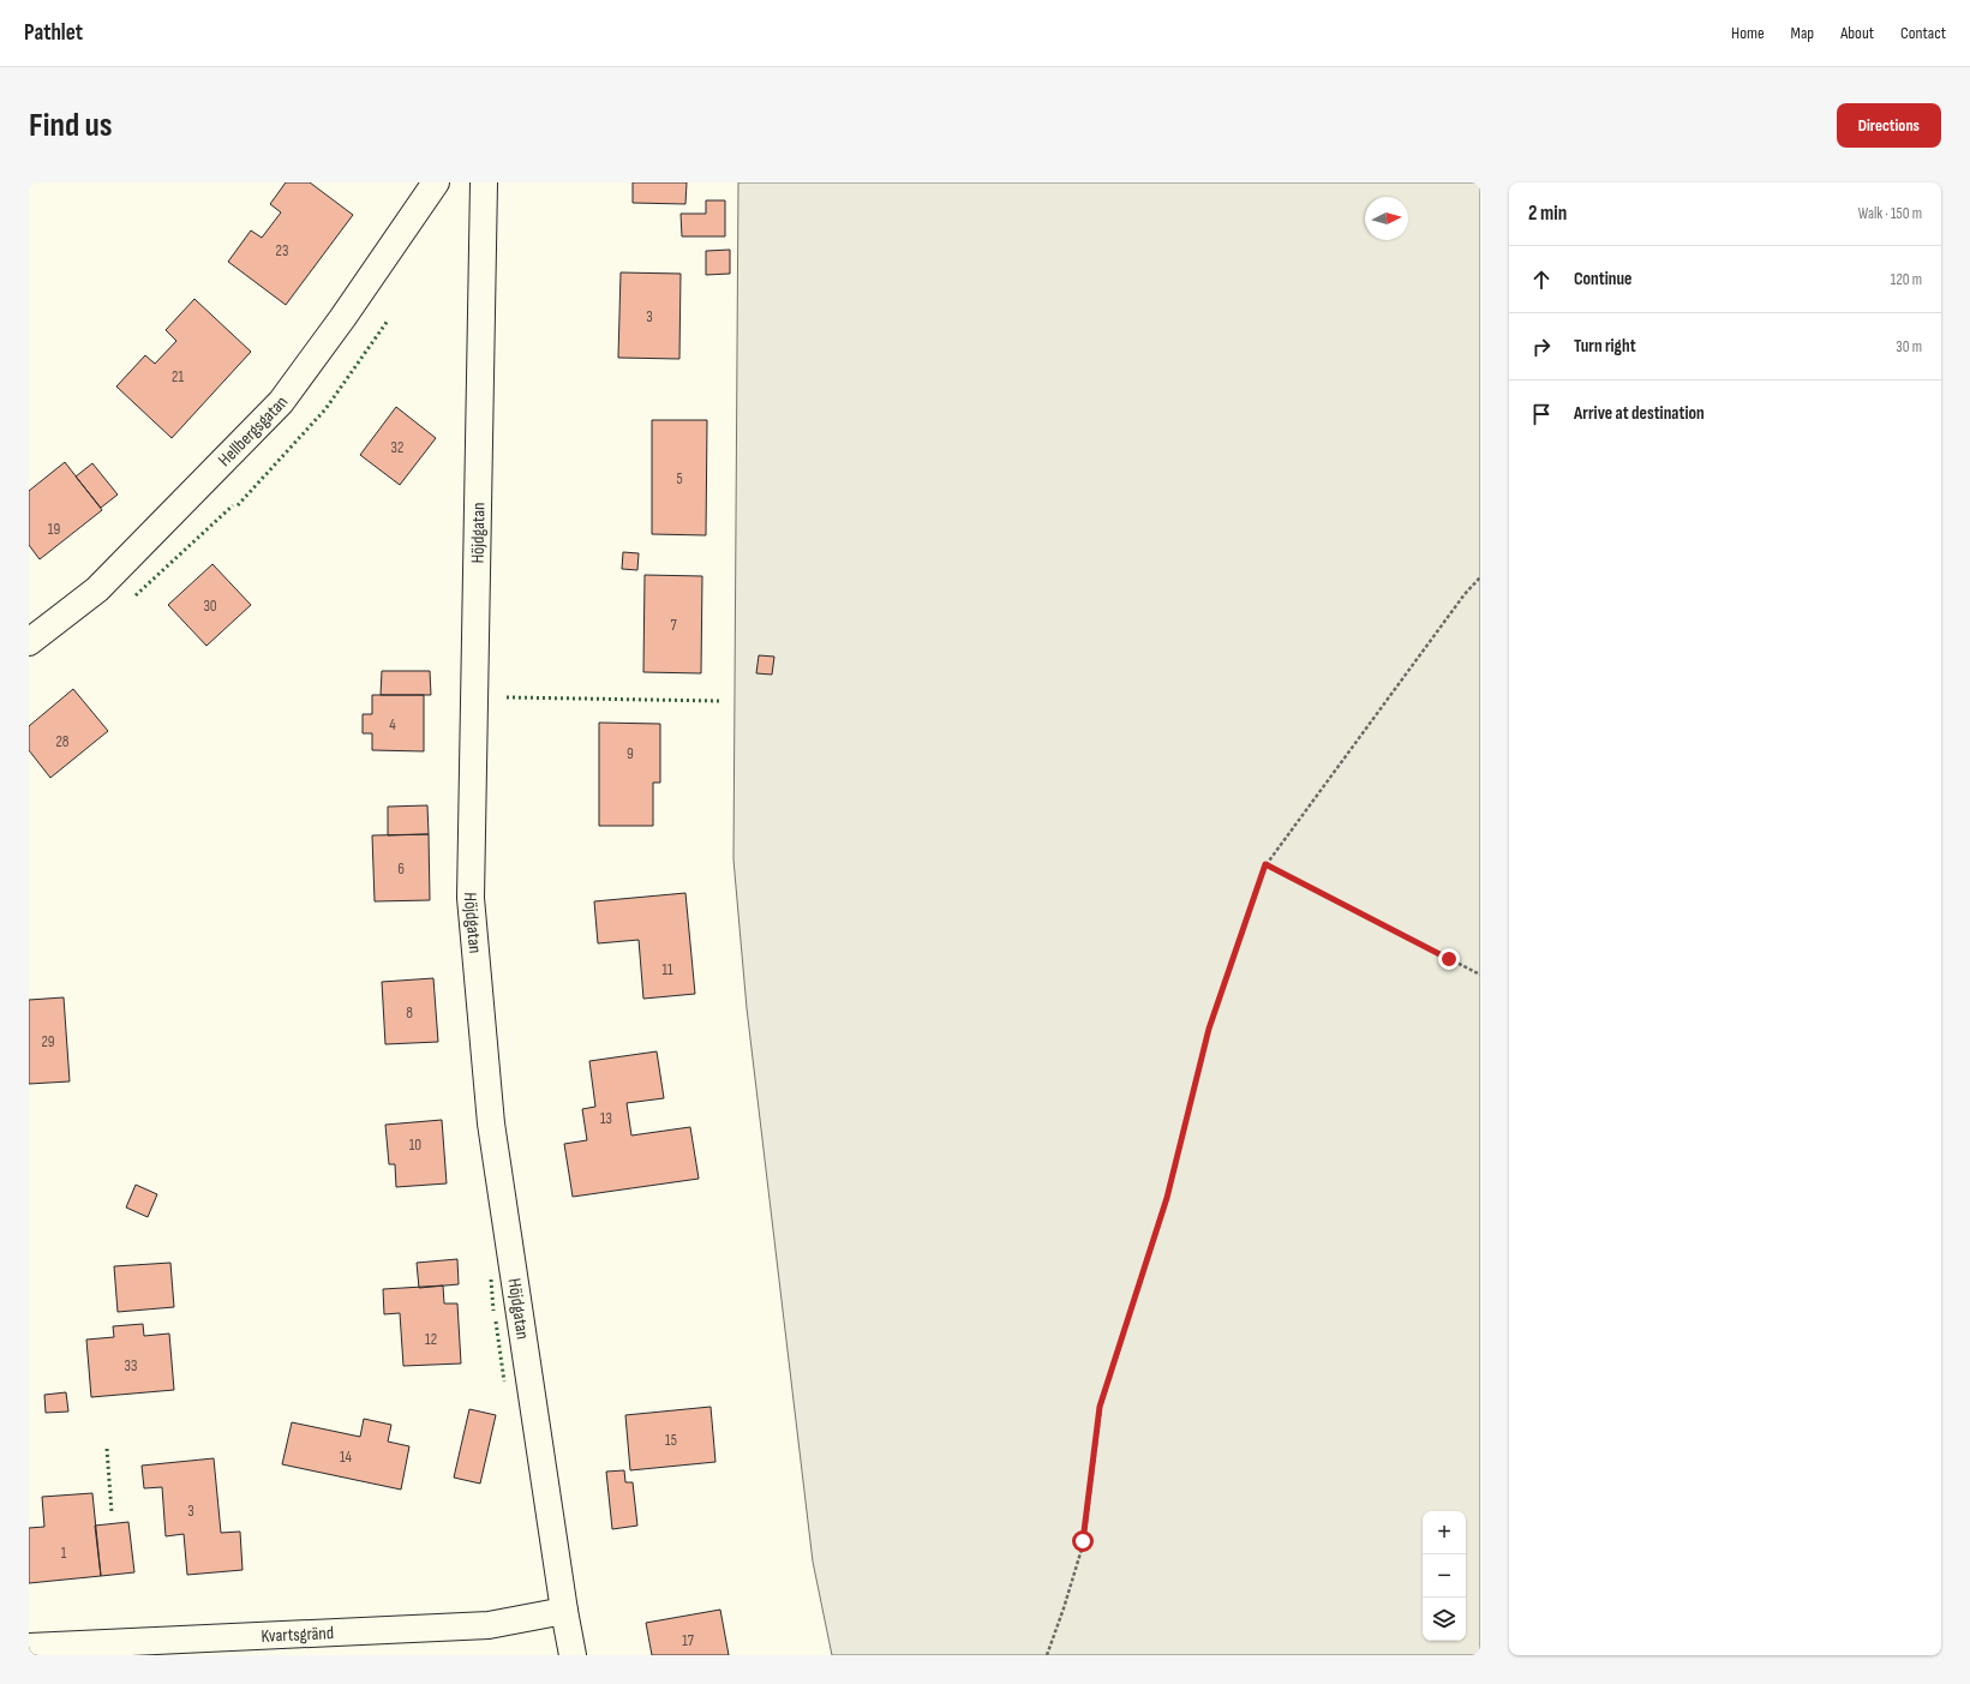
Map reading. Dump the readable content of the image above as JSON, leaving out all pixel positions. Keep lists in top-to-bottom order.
{
  "streets": {
    "street": ["Hellbergsgatan", "Höjdgatan", "Kvartsgränd"]
  },
  "crossings": [
    ["Höjdgatan", "Kvartsgränd"]
  ],
  "house_numbers": [
    "23",
    "3",
    "21",
    "32",
    "5",
    "19",
    "30",
    "7",
    "4",
    "28",
    "9",
    "6",
    "11",
    "8",
    "29",
    "13",
    "10",
    "12",
    "33",
    "15",
    "14",
    "3",
    "1",
    "17"
  ],
  "north": "right",
  "page": {
    "header": "Pathlet",
    "nav": [
      "Home",
      "Map",
      "About",
      "Contact"
    ],
    "buttons": "Directions",
    "title": "Find us",
    "heading": ["2 min", "Walk · 150 m"],
    "list": [
      ["Continue", "120 m"],
      ["Turn right", "30 m"],
      "Arrive at destination"
    ],
    "map_buttons": ["+", "−"]
  }
}
